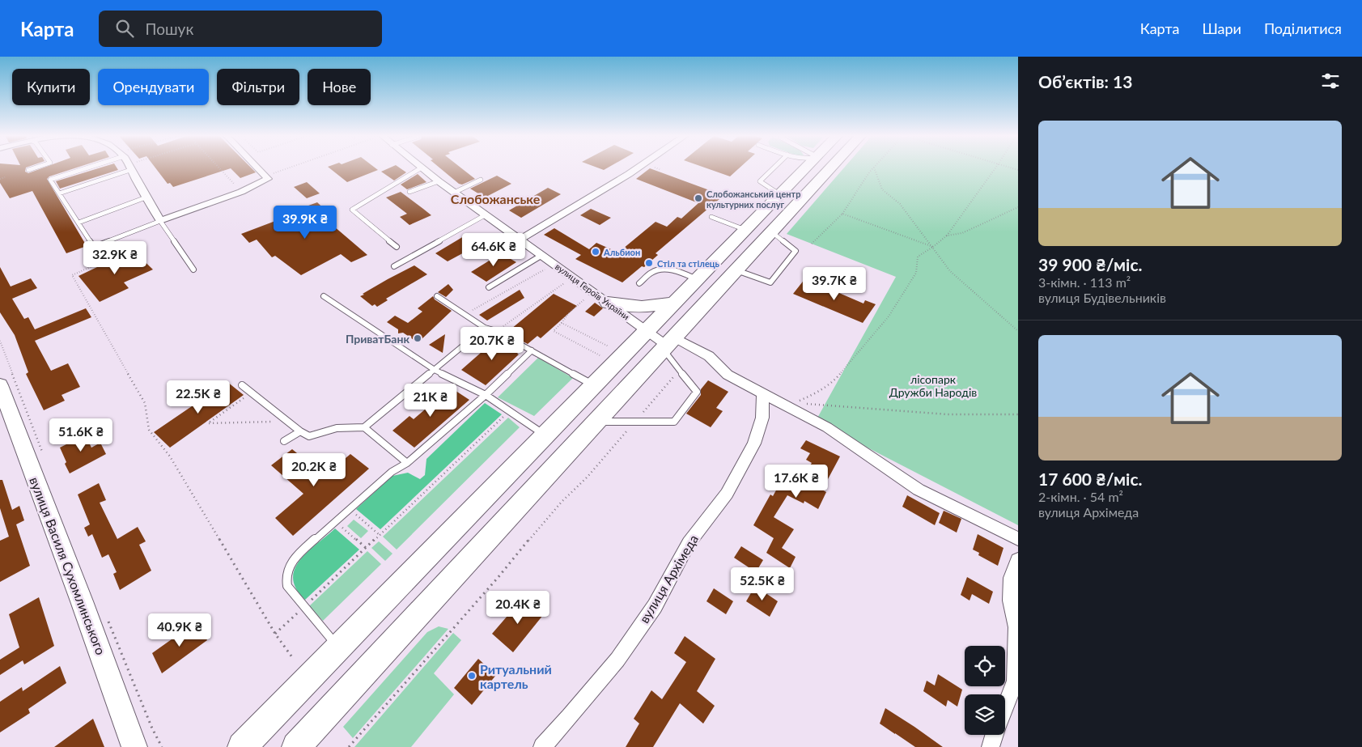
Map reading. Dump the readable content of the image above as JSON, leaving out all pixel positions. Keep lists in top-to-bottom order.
{
  "streets": {
    "main road": ["вулиця Василя Сухомлинського"],
    "street": ["вулиця Героїв України", "вулиця Архімеда"]
  },
  "crossings": [
    ["вулиця Героїв України", "вулиця Архімеда"]
  ],
  "districts": ["Слобожанське"],
  "parks": ["лісопарк Дружби Народів"],
  "places": [
    "Слобожанський центр культурних послуг",
    "Альбион",
    "Стіл та стілець",
    "ПриватБанк",
    "Ритуальний картель"
  ],
  "page": {
    "header": "Карта",
    "search": "Пошук",
    "nav": ["Карта", "Шари", "Поділитися"],
    "heading": "Об’єктів: 13",
    "chip": [
      "Купити",
      "Орендувати",
      "Фільтри",
      "Нове"
    ],
    "list": [
      {
        "name": "39 900 ₴/міс.",
        "note": "3-кімн. · 113 m² · вулиця Будівельників"
      },
      {
        "name": "17 600 ₴/міс.",
        "note": "2-кімн. · 54 m² · вулиця Архімеда"
      }
    ],
    "price": [
      "39.9K ₴",
      "64.6K ₴",
      "32.9K ₴",
      "39.7K ₴",
      "20.7K ₴",
      "22.5K ₴",
      "21K ₴",
      "51.6K ₴",
      "20.2K ₴",
      "17.6K ₴",
      "52.5K ₴",
      "20.4K ₴",
      "40.9K ₴"
    ]
  }
}
